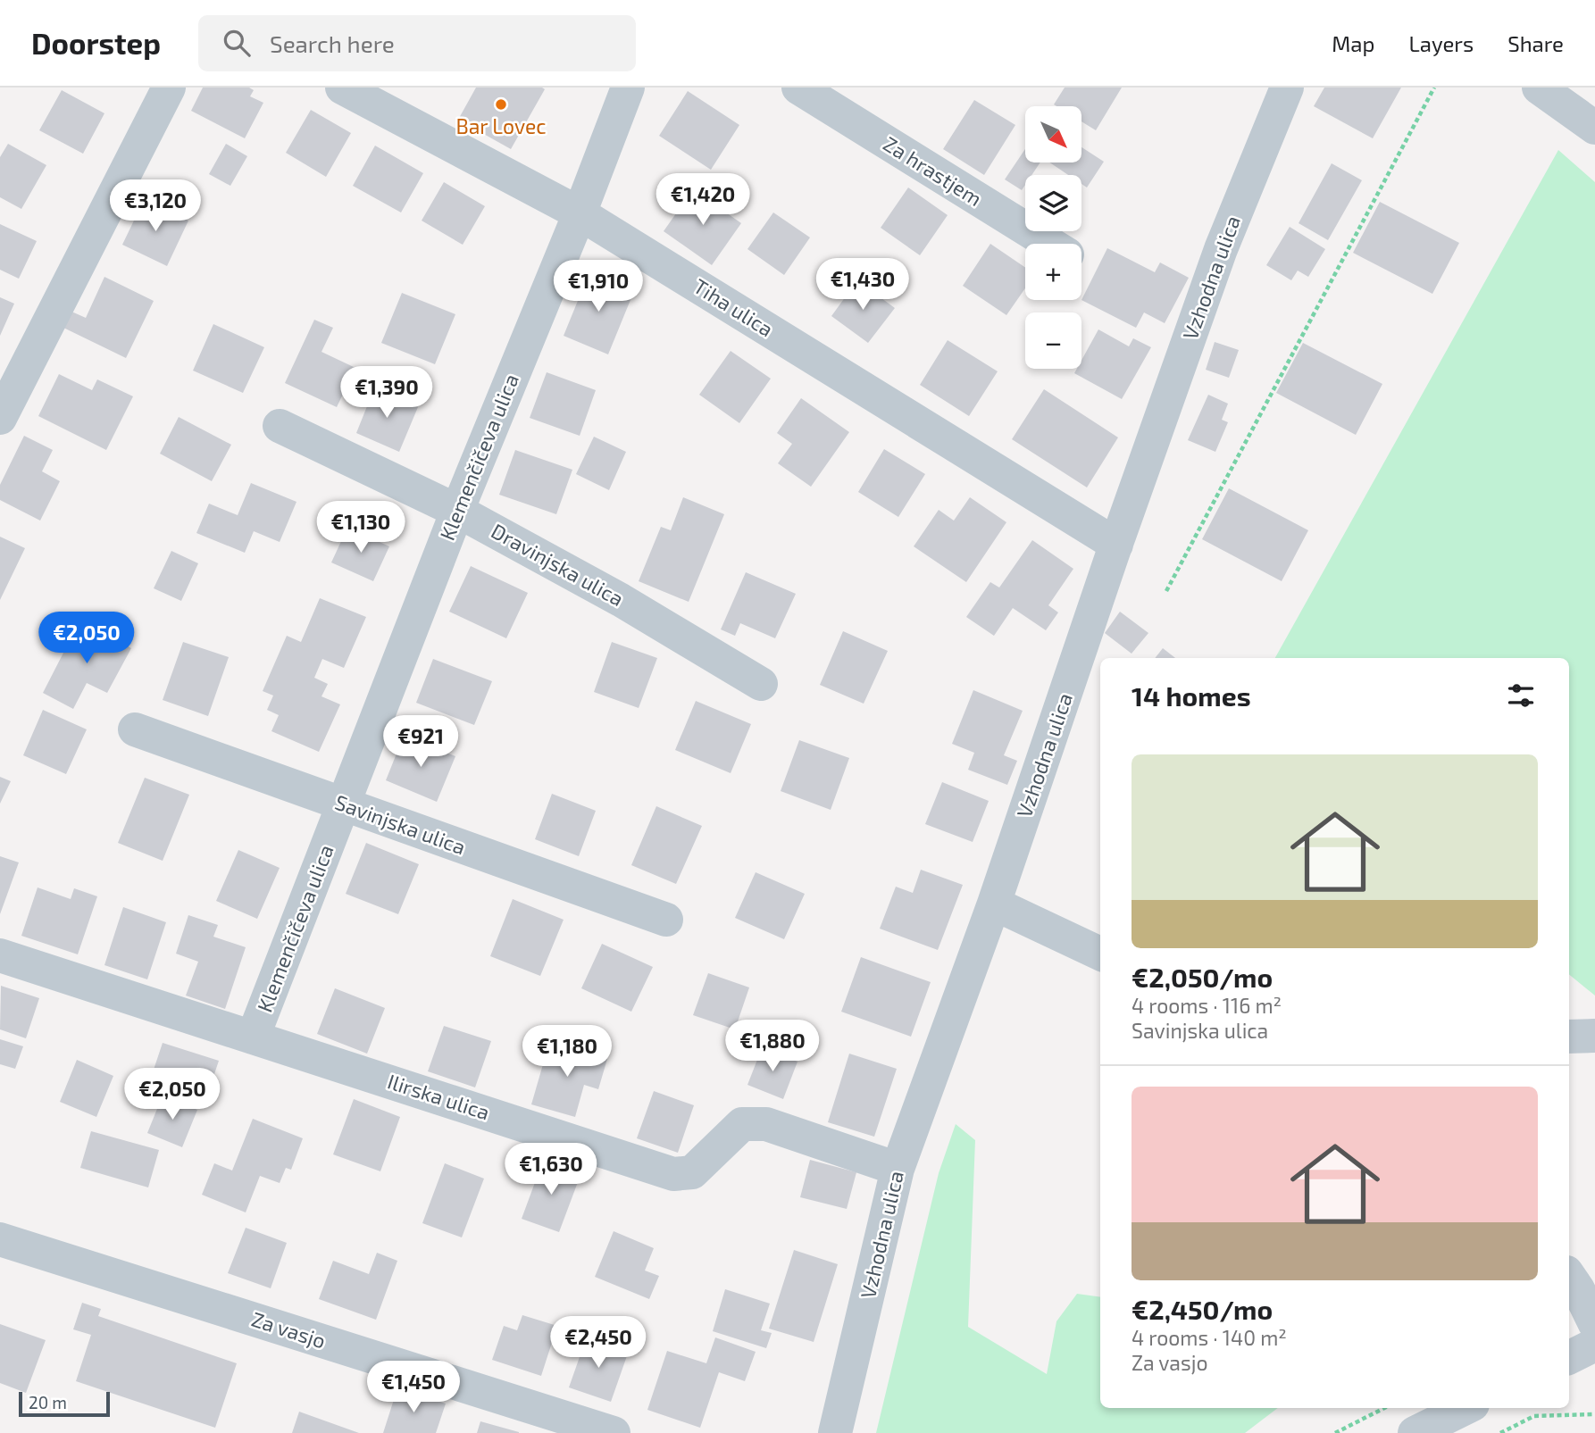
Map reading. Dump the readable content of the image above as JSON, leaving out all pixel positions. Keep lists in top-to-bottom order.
{
  "streets": {
    "street": [
      "Za hrastjem",
      "Vzhodna ulica",
      "Tiha ulica",
      "Klemenčičeva ulica",
      "Dravinjska ulica",
      "Savinjska ulica",
      "Ilirska ulica",
      "Za vasjo"
    ]
  },
  "crossings": [
    ["Vzhodna ulica", "Tiha ulica"],
    ["Vzhodna ulica", "Ilirska ulica"],
    ["Tiha ulica", "Klemenčičeva ulica"],
    ["Klemenčičeva ulica", "Dravinjska ulica"],
    ["Klemenčičeva ulica", "Savinjska ulica"],
    ["Klemenčičeva ulica", "Ilirska ulica"]
  ],
  "places": ["Bar Lovec"],
  "scale_bar": "20 m",
  "north": "bottom right",
  "page": {
    "header": "Doorstep",
    "search": "Search here",
    "nav": ["Map", "Layers", "Share"],
    "map_buttons": ["+", "−"],
    "price": [
      "€1,420",
      "€3,120",
      "€1,430",
      "€1,910",
      "€1,390",
      "€1,130",
      "€2,050",
      "€921",
      "€1,880",
      "€1,180",
      "€2,050",
      "€1,630",
      "€2,450",
      "€1,450"
    ],
    "heading": "14 homes",
    "list": [
      {
        "name": "€2,050/mo",
        "note": "4 rooms · 116 m² · Savinjska ulica"
      },
      {
        "name": "€2,450/mo",
        "note": "4 rooms · 140 m² · Za vasjo"
      }
    ],
    "scale": "20 m"
  }
}
